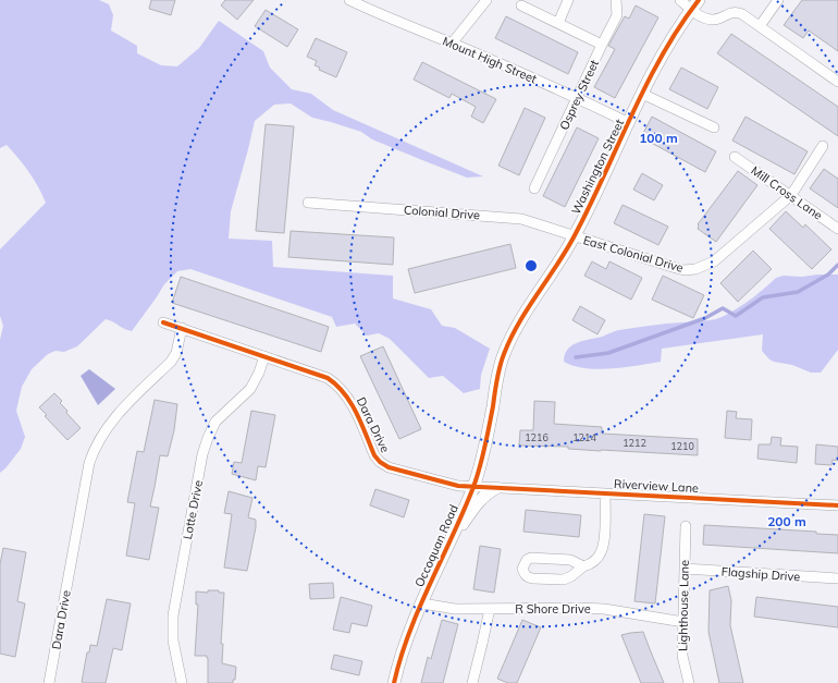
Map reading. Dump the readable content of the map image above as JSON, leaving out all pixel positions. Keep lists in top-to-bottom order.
{
  "streets": {
    "street": [
      "Mount High Street",
      "Osprey Street",
      "Washington Street",
      "Mill Cross Lane",
      "Colonial Drive",
      "East Colonial Drive",
      "Dara Drive",
      "Riverview Lane",
      "Lotte Drive",
      "Occoquan Road",
      "Flagship Drive",
      "Lighthouse Lane",
      "R Shore Drive"
    ]
  },
  "crossings": [
    ["Mount High Street", "Osprey Street"],
    ["Mount High Street", "Washington Street"],
    ["Washington Street", "Colonial Drive"],
    ["Washington Street", "East Colonial Drive"],
    ["Washington Street", "Occoquan Road"],
    ["Mill Cross Lane", "East Colonial Drive"],
    ["Colonial Drive", "East Colonial Drive"],
    ["Dara Drive", "Riverview Lane"],
    ["Dara Drive", "Lotte Drive"],
    ["Dara Drive", "Occoquan Road"],
    ["Riverview Lane", "Occoquan Road"],
    ["Occoquan Road", "R Shore Drive"],
    ["Flagship Drive", "Lighthouse Lane"],
    ["Lighthouse Lane", "R Shore Drive"]
  ],
  "house_numbers": [
    "1216",
    "1214",
    "1212",
    "1210"
  ],
  "rings": ["100 m", "200 m"]
}
